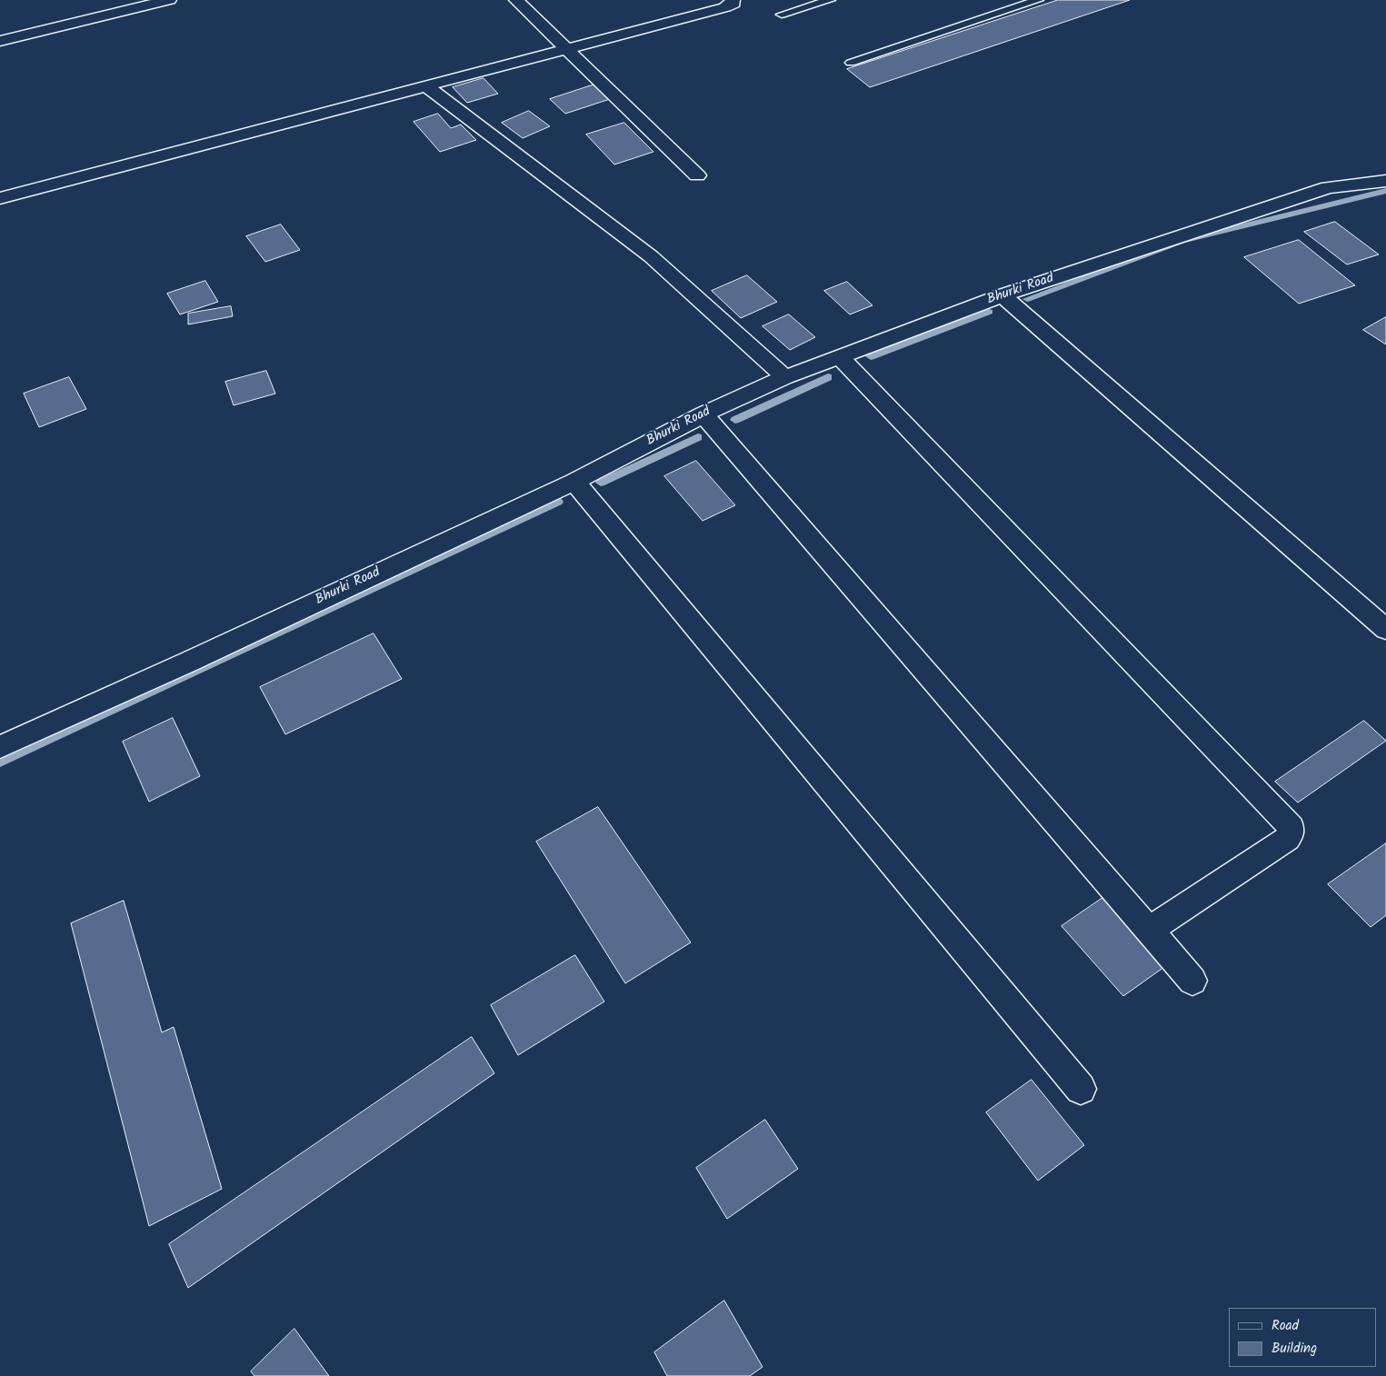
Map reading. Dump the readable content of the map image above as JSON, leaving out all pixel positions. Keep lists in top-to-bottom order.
{
  "streets": {
    "street": ["Bhurki Road"]
  },
  "legend": ["Road", "Building"]
}
